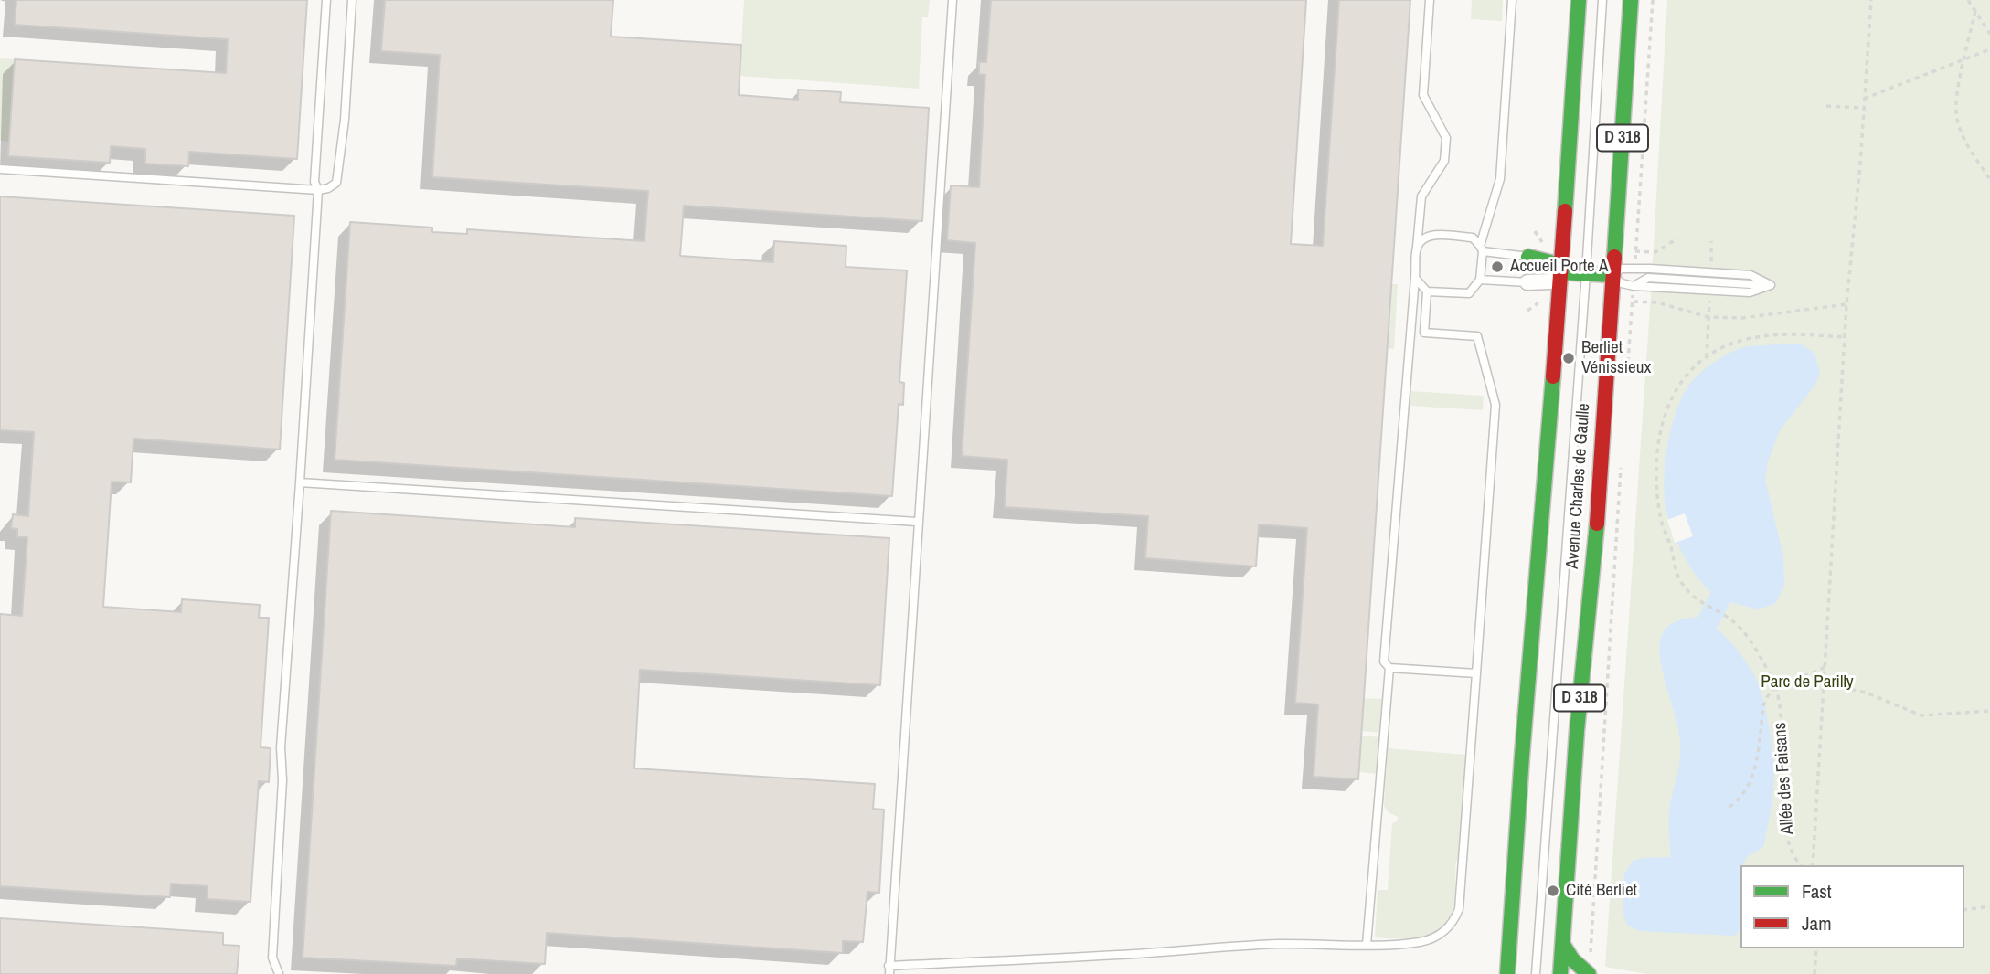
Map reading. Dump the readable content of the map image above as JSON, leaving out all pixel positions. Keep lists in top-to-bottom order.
{
  "streets": {
    "main road": ["D 318", "Avenue Charles de Gaulle"],
    "path": ["Allée des Faisans"]
  },
  "parks": ["Parc de Parilly"],
  "places": ["Accueil Porte A", "Berliet Vénissieux", "Cité Berliet"],
  "legend": ["Fast", "Jam"]
}
